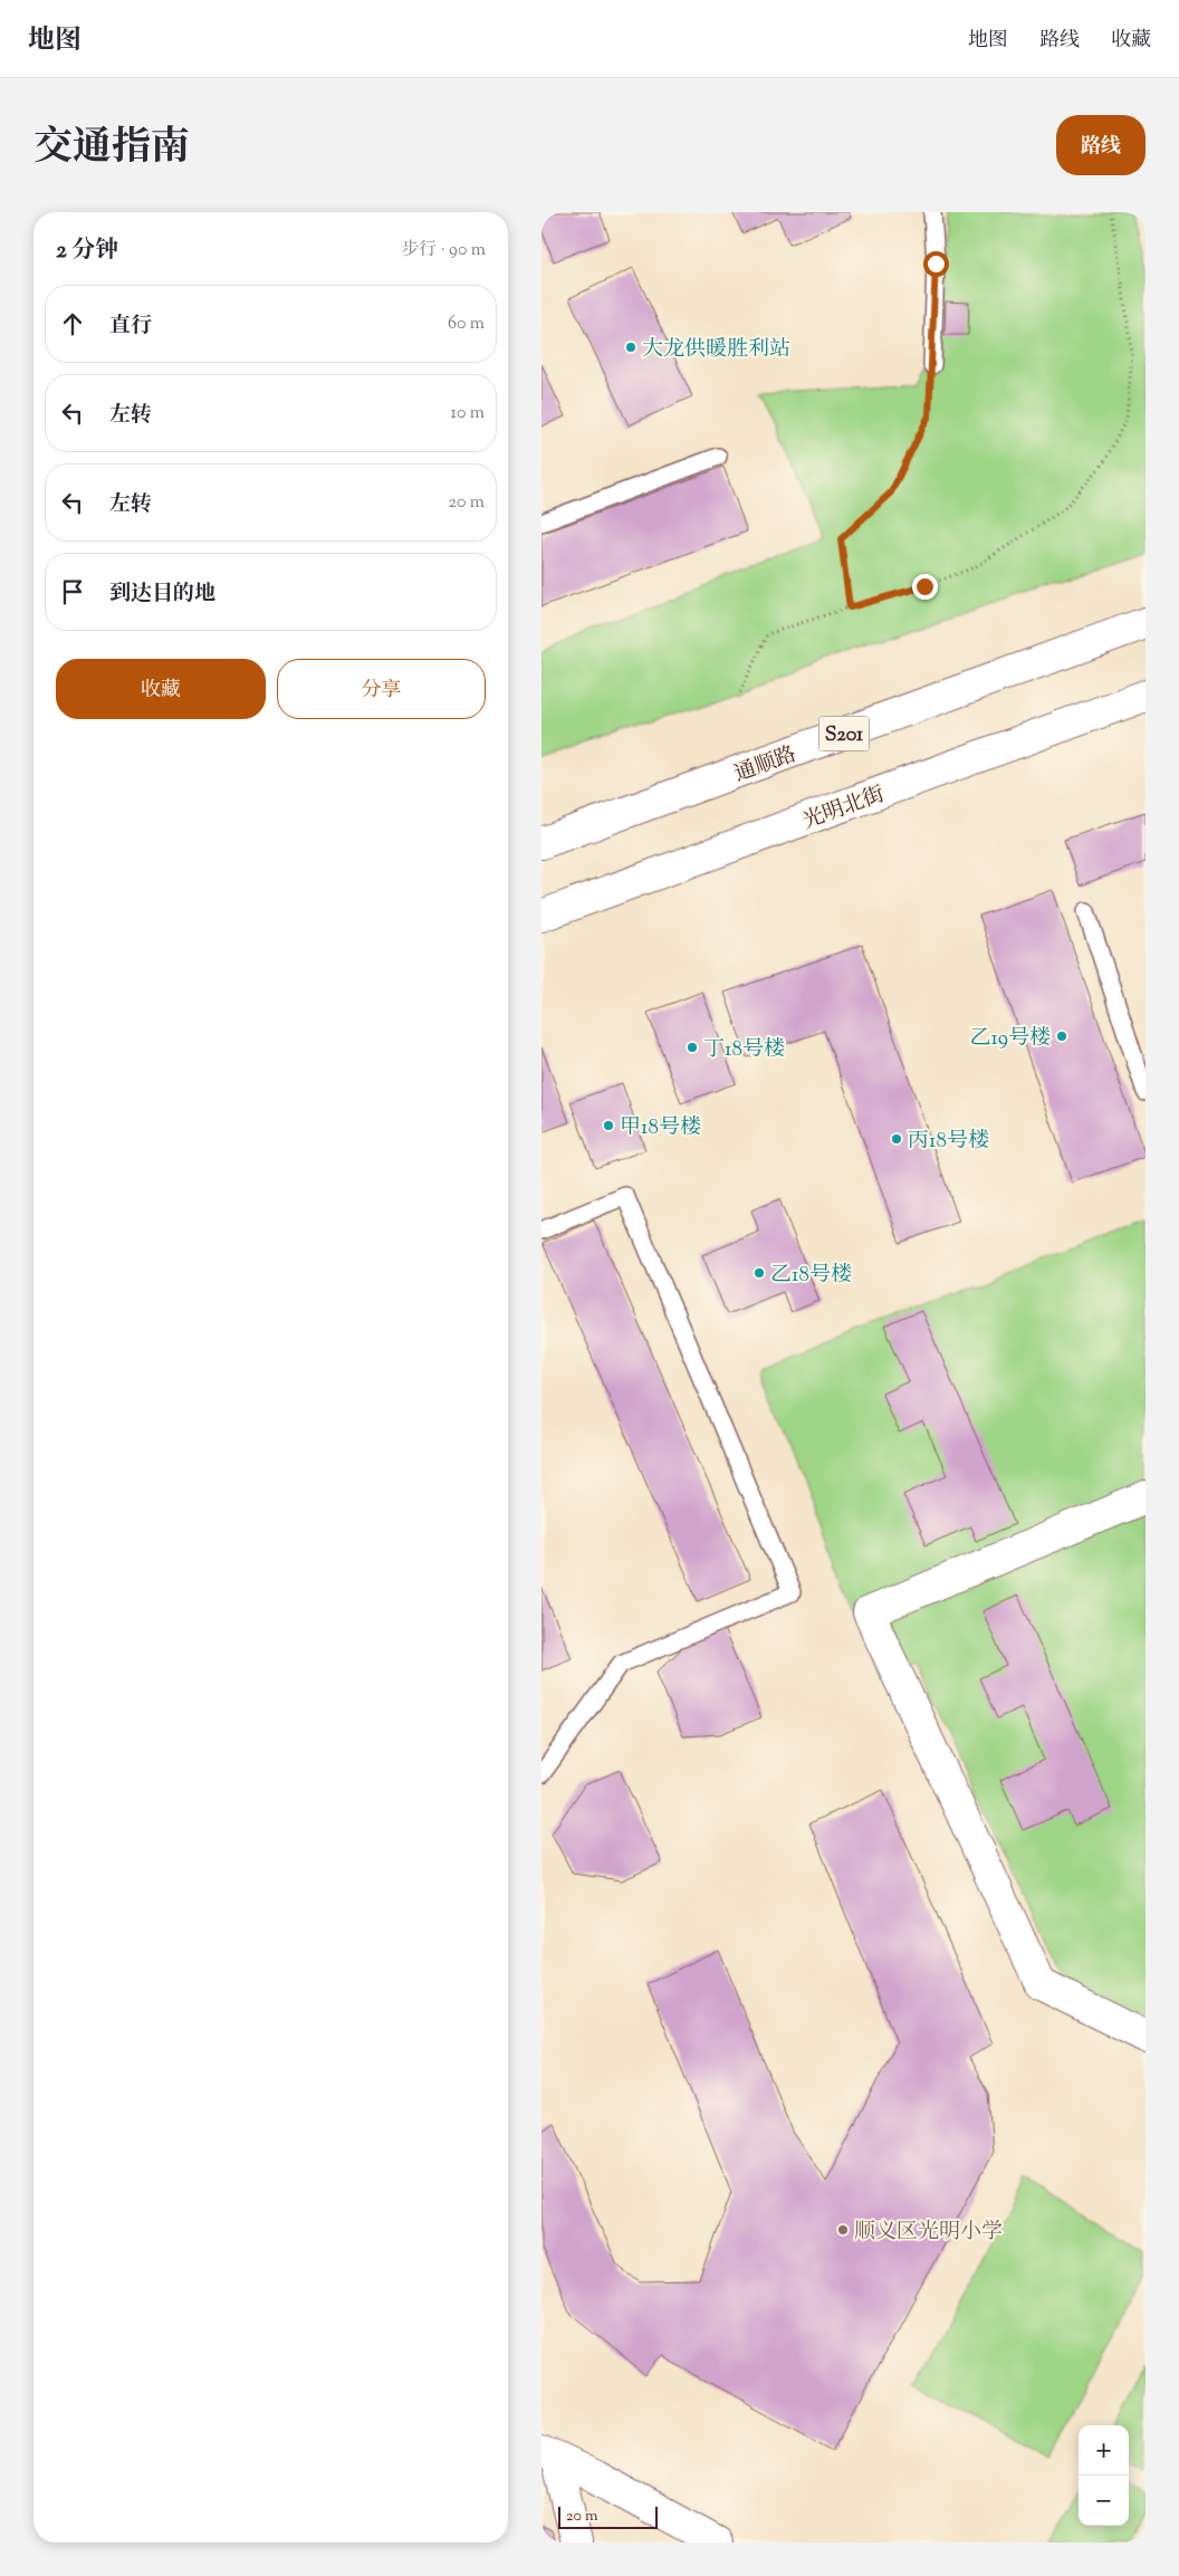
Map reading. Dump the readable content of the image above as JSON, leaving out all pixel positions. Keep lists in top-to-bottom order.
{
  "streets": {
    "main road": ["S201", "通顺路", "光明北街"]
  },
  "places": [
    "大龙供暖胜利站",
    "乙19号楼",
    "丁18号楼",
    "甲18号楼",
    "丙18号楼",
    "乙18号楼",
    "顺义区光明小学"
  ],
  "scale_bar": "20 m",
  "page": {
    "header": "地图",
    "nav": ["地图", "路线", "收藏"],
    "title": "交通指南",
    "buttons": [
      "路线",
      ["收藏", "分享"]
    ],
    "heading": ["2 分钟", "步行 · 90 m"],
    "list": [
      ["直行", "60 m"],
      ["左转", "10 m"],
      ["左转", "20 m"],
      "到达目的地"
    ],
    "map_buttons": ["+", "−"],
    "scale": "20 m"
  }
}
